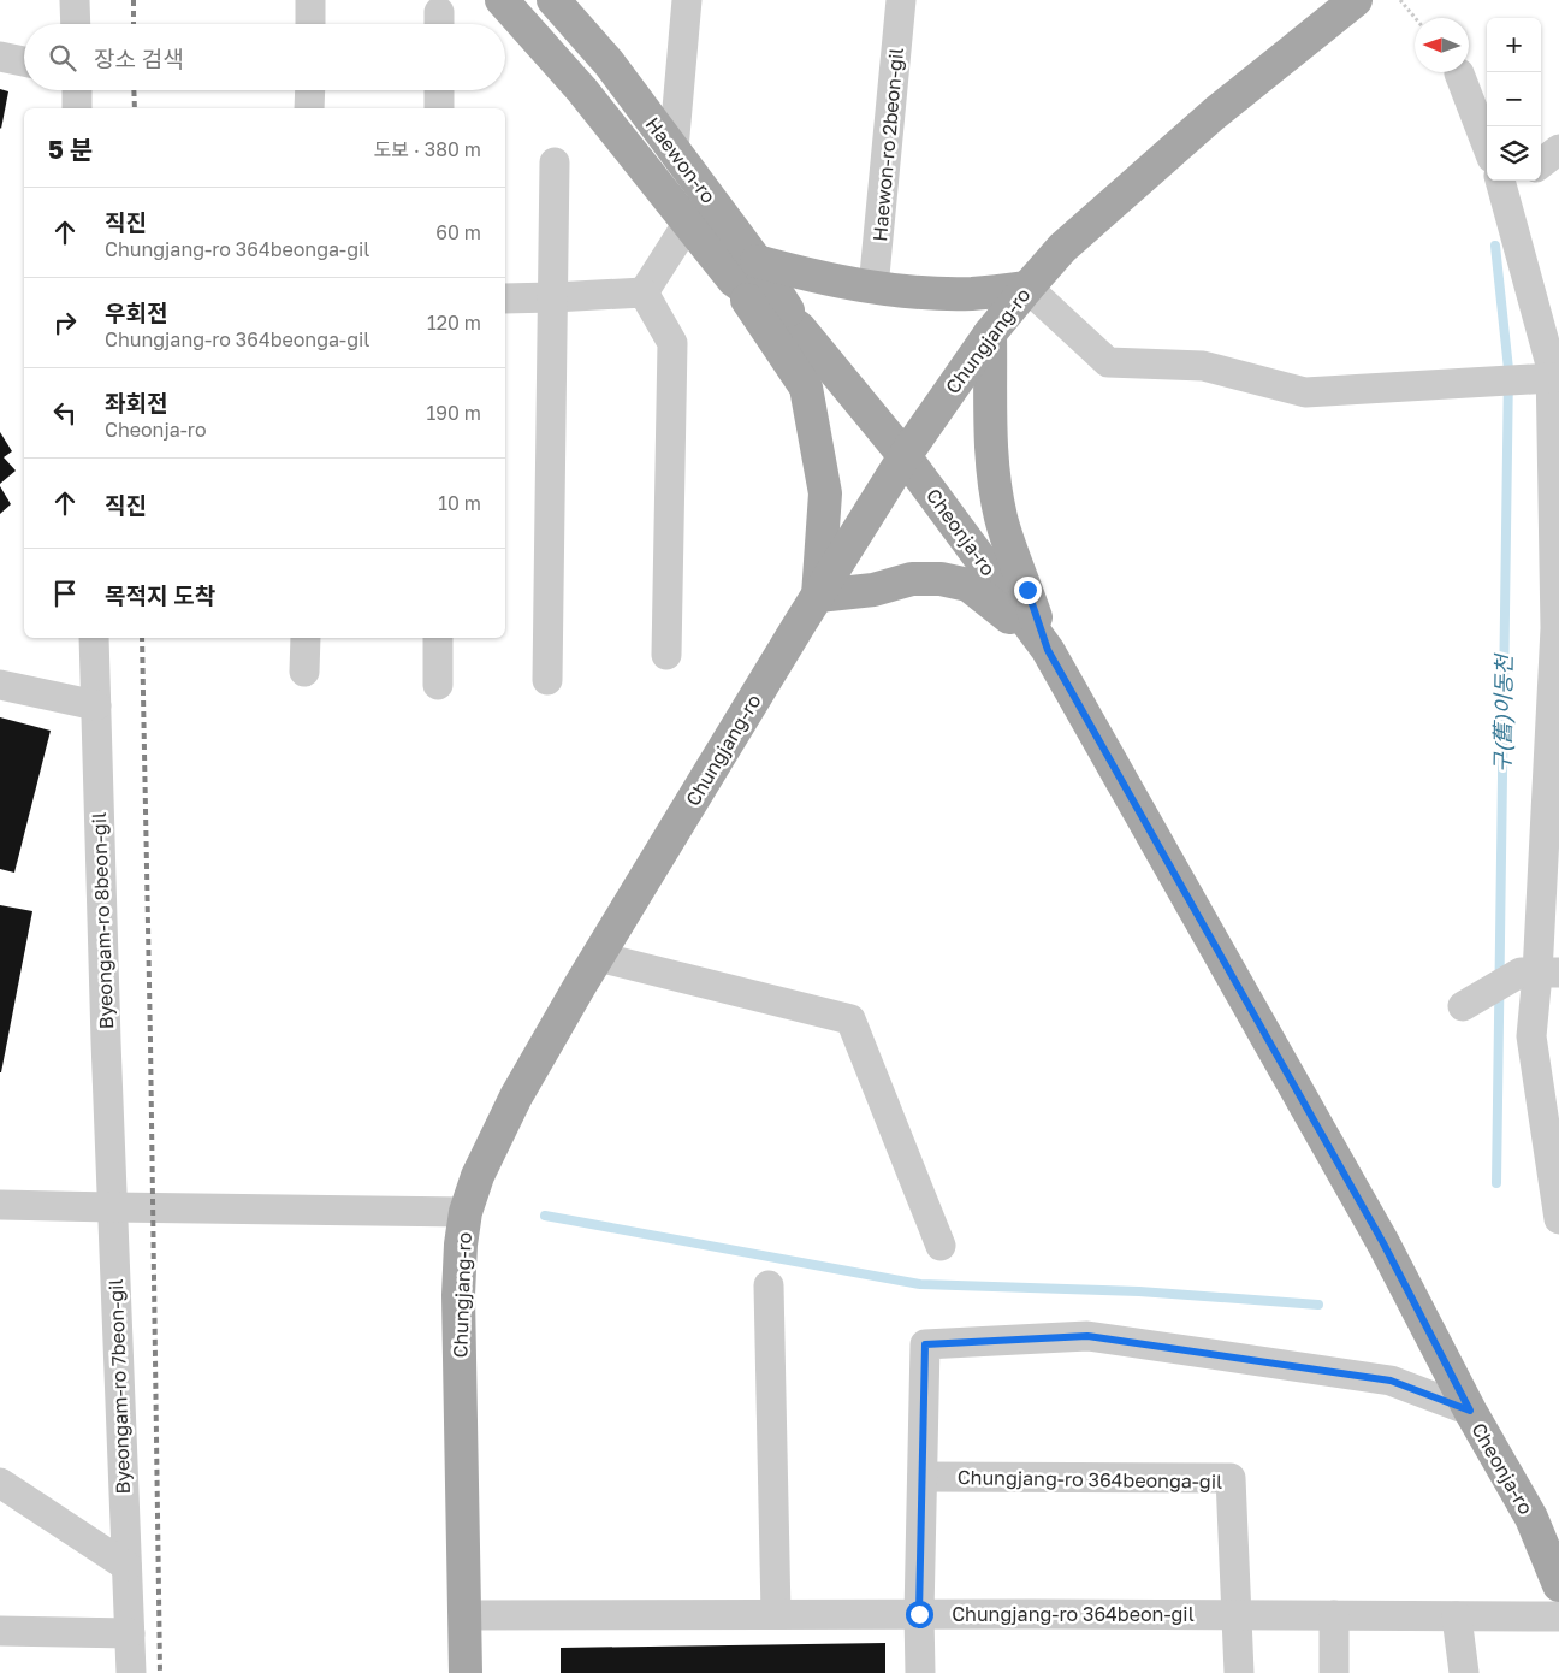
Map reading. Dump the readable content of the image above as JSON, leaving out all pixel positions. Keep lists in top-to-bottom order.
{
  "streets": {
    "main road": ["Haewon-ro", "Chungjang-ro", "Cheonja-ro"],
    "street": [
      "Haewon-ro 2beon-gil",
      "Byeongam-ro 8beon-gil",
      "Byeongam-ro 7beon-gil",
      "Chungjang-ro 364beonga-gil",
      "Chungjang-ro 364beon-gil"
    ]
  },
  "crossings": [
    ["Haewon-ro", "Cheonja-ro"],
    ["Chungjang-ro", "Cheonja-ro"],
    ["Chungjang-ro", "Chungjang-ro 364beon-gil"],
    ["Byeongam-ro 8beon-gil", "Byeongam-ro 7beon-gil"],
    ["Chungjang-ro 364beonga-gil", "Chungjang-ro 364beon-gil"]
  ],
  "water": ["구(舊)이동천"],
  "north": "left",
  "page": {
    "map_buttons": ["+", "−"],
    "search": "장소 검색",
    "heading": ["5 분", "도보 · 380 m"],
    "list": [
      ["직진", "Chungjang-ro 364beonga-gil", "60 m"],
      ["우회전", "Chungjang-ro 364beonga-gil", "120 m"],
      ["좌회전", "Cheonja-ro", "190 m"],
      ["직진", "10 m"],
      "목적지 도착"
    ]
  }
}
